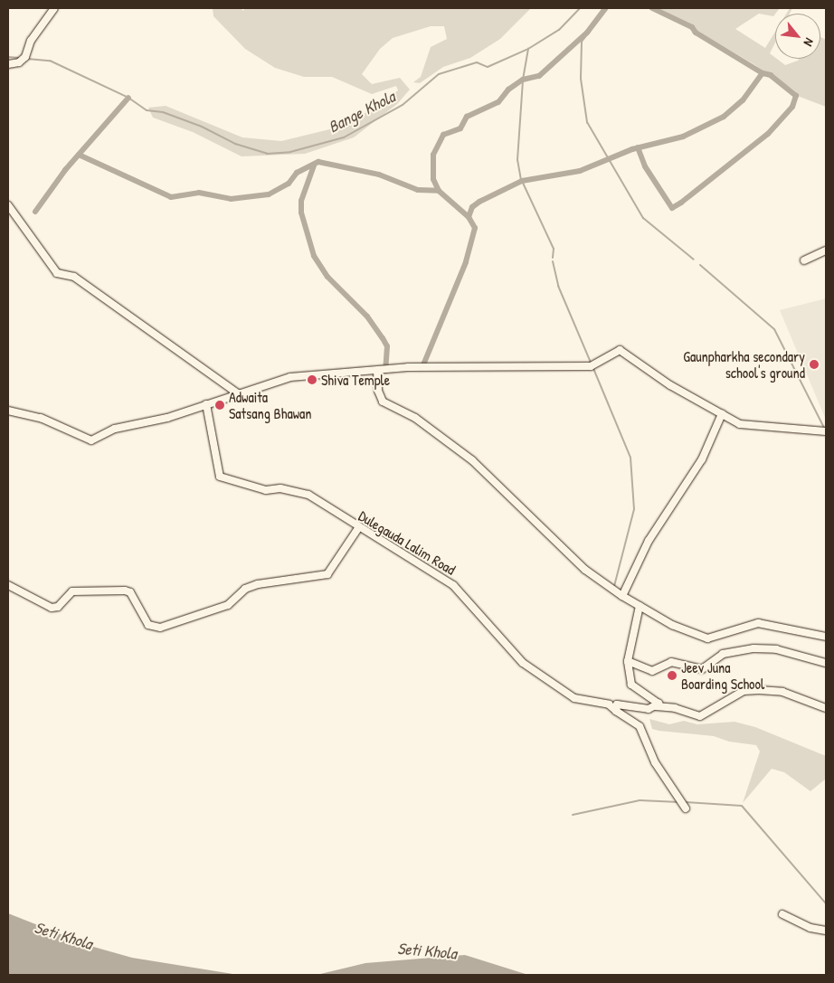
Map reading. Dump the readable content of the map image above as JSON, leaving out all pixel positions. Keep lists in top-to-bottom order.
{
  "streets": {
    "street": ["Dulegauda Lalim Road"]
  },
  "water": ["Bange Khola", "Seti Khola"],
  "places": [
    "Gaunpharkha secondary school's ground",
    "Shiva Temple",
    "Adwaita Satsang Bhawan",
    "Jeev Juna Boarding School"
  ],
  "north": "bottom right"
}
